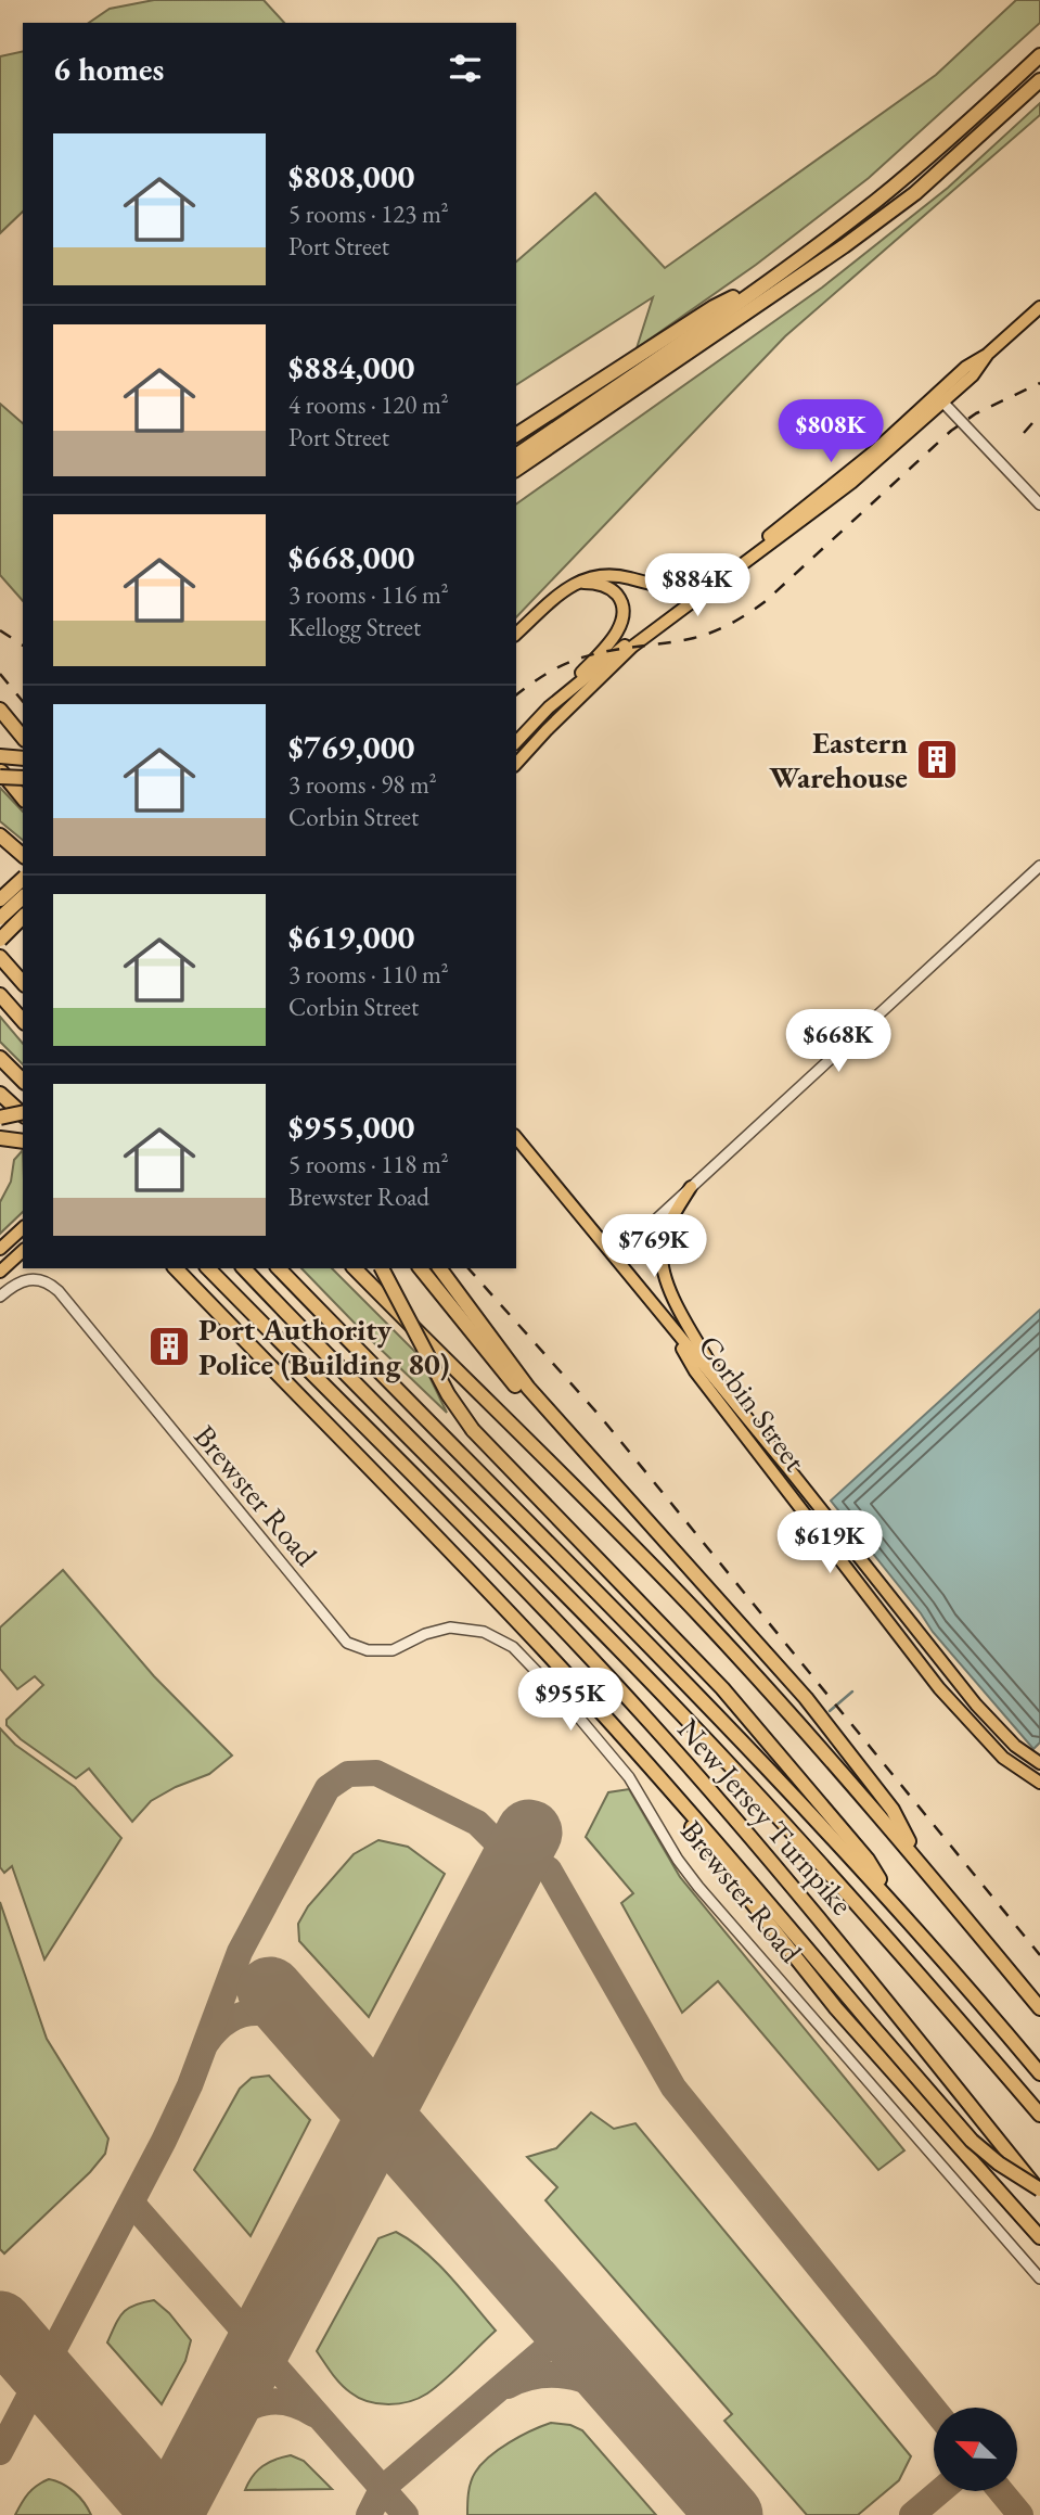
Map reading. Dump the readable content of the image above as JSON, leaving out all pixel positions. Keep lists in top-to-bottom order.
{
  "streets": {
    "highway": ["New Jersey Turnpike"],
    "main road": ["Corbin Street"],
    "street": ["Brewster Road"]
  },
  "places": {
    "building": ["Eastern Warehouse", "Port Authority Police (Building 80)"]
  },
  "north": "top left",
  "page": {
    "heading": "6 homes",
    "list": [
      {
        "name": "$808,000",
        "note": "5 rooms · 123 m² · Port Street"
      },
      {
        "name": "$884,000",
        "note": "4 rooms · 120 m² · Port Street"
      },
      {
        "name": "$668,000",
        "note": "3 rooms · 116 m² · Kellogg Street"
      },
      {
        "name": "$769,000",
        "note": "3 rooms · 98 m² · Corbin Street"
      },
      {
        "name": "$619,000",
        "note": "3 rooms · 110 m² · Corbin Street"
      },
      {
        "name": "$955,000",
        "note": "5 rooms · 118 m² · Brewster Road"
      }
    ],
    "price": [
      "$808K",
      "$884K",
      "$668K",
      "$769K",
      "$619K",
      "$955K"
    ]
  }
}
